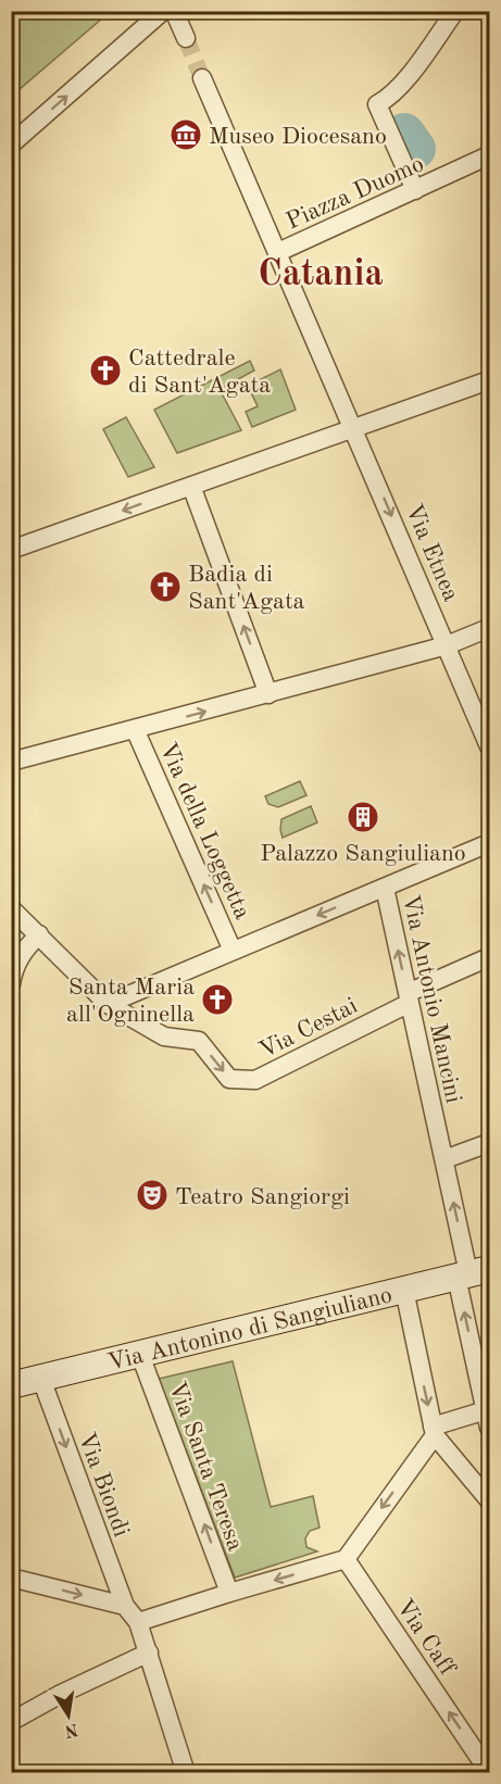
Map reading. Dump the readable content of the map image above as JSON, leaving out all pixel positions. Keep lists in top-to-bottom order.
{
  "streets": {
    "main road": ["Via Antonino di Sangiuliano"],
    "street": [
      "Piazza Duomo",
      "Via Etnea",
      "Via della Loggetta",
      "Via Antonio Mancini",
      "Via Cestai",
      "Via Santa Teresa",
      "Via Biondi",
      "Via Caff"
    ]
  },
  "crossings": [
    ["Via Antonio Mancini", "Via Cestai"],
    ["Via Antonio Mancini", "Via Antonino di Sangiuliano"],
    ["Via Antonino di Sangiuliano", "Via Santa Teresa"],
    ["Via Antonino di Sangiuliano", "Via Biondi"]
  ],
  "one_way": [
    "Via Etnea",
    "Via Santa Teresa",
    "Via Biondi",
    "Via Caff"
  ],
  "districts": ["Catania"],
  "places": {
    "museum": ["Museo Diocesano"],
    "church": ["Cattedrale di Sant'Agata", "Badia di Sant'Agata", "Santa Maria all'Ogninella"],
    "building": ["Palazzo Sangiuliano"],
    "theatre": ["Teatro Sangiorgi"]
  },
  "north": "bottom"
}
